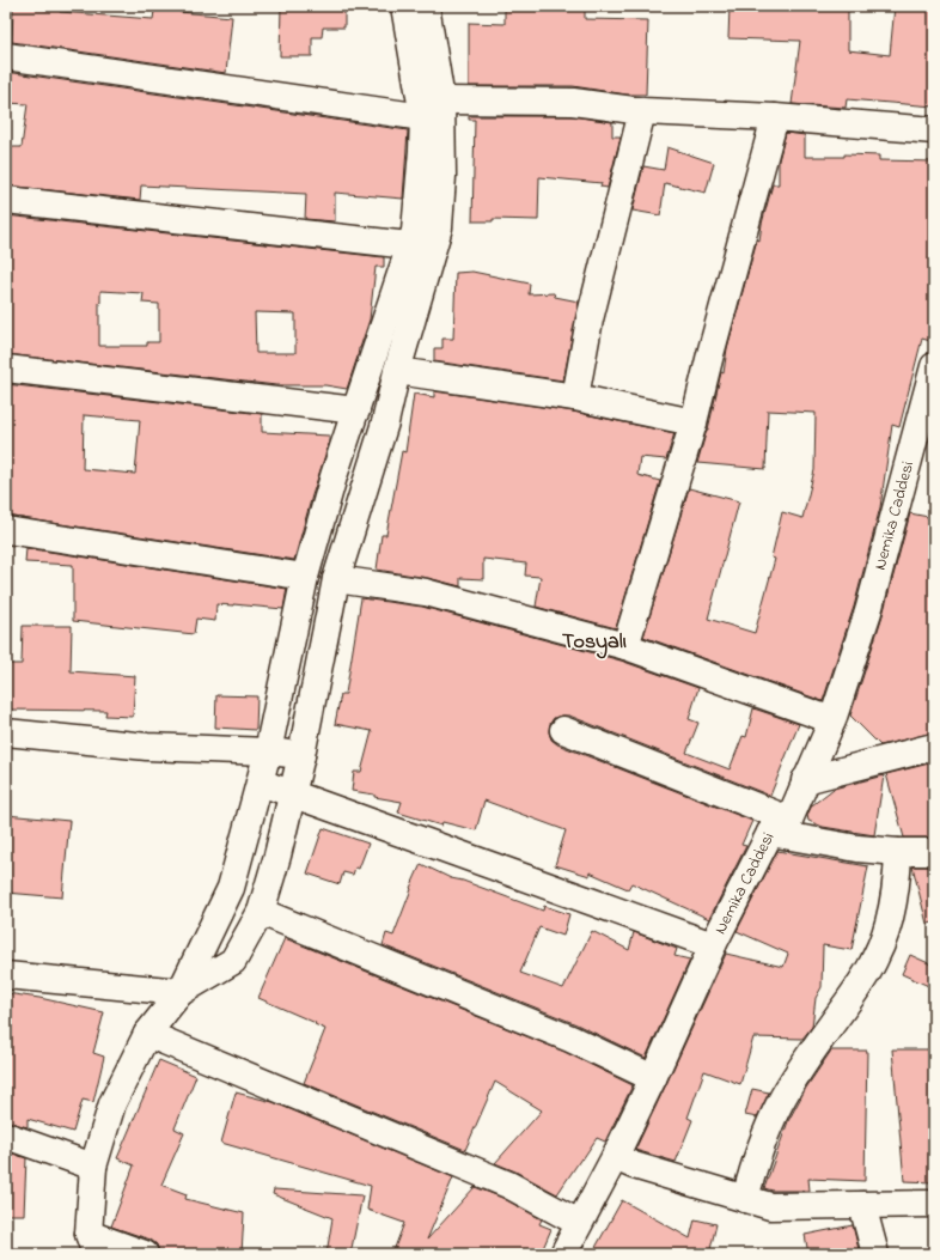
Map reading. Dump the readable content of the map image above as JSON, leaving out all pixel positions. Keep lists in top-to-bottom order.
{
  "streets": {
    "street": ["Nemika Caddesi"]
  },
  "districts": ["Tosyalı"]
}
